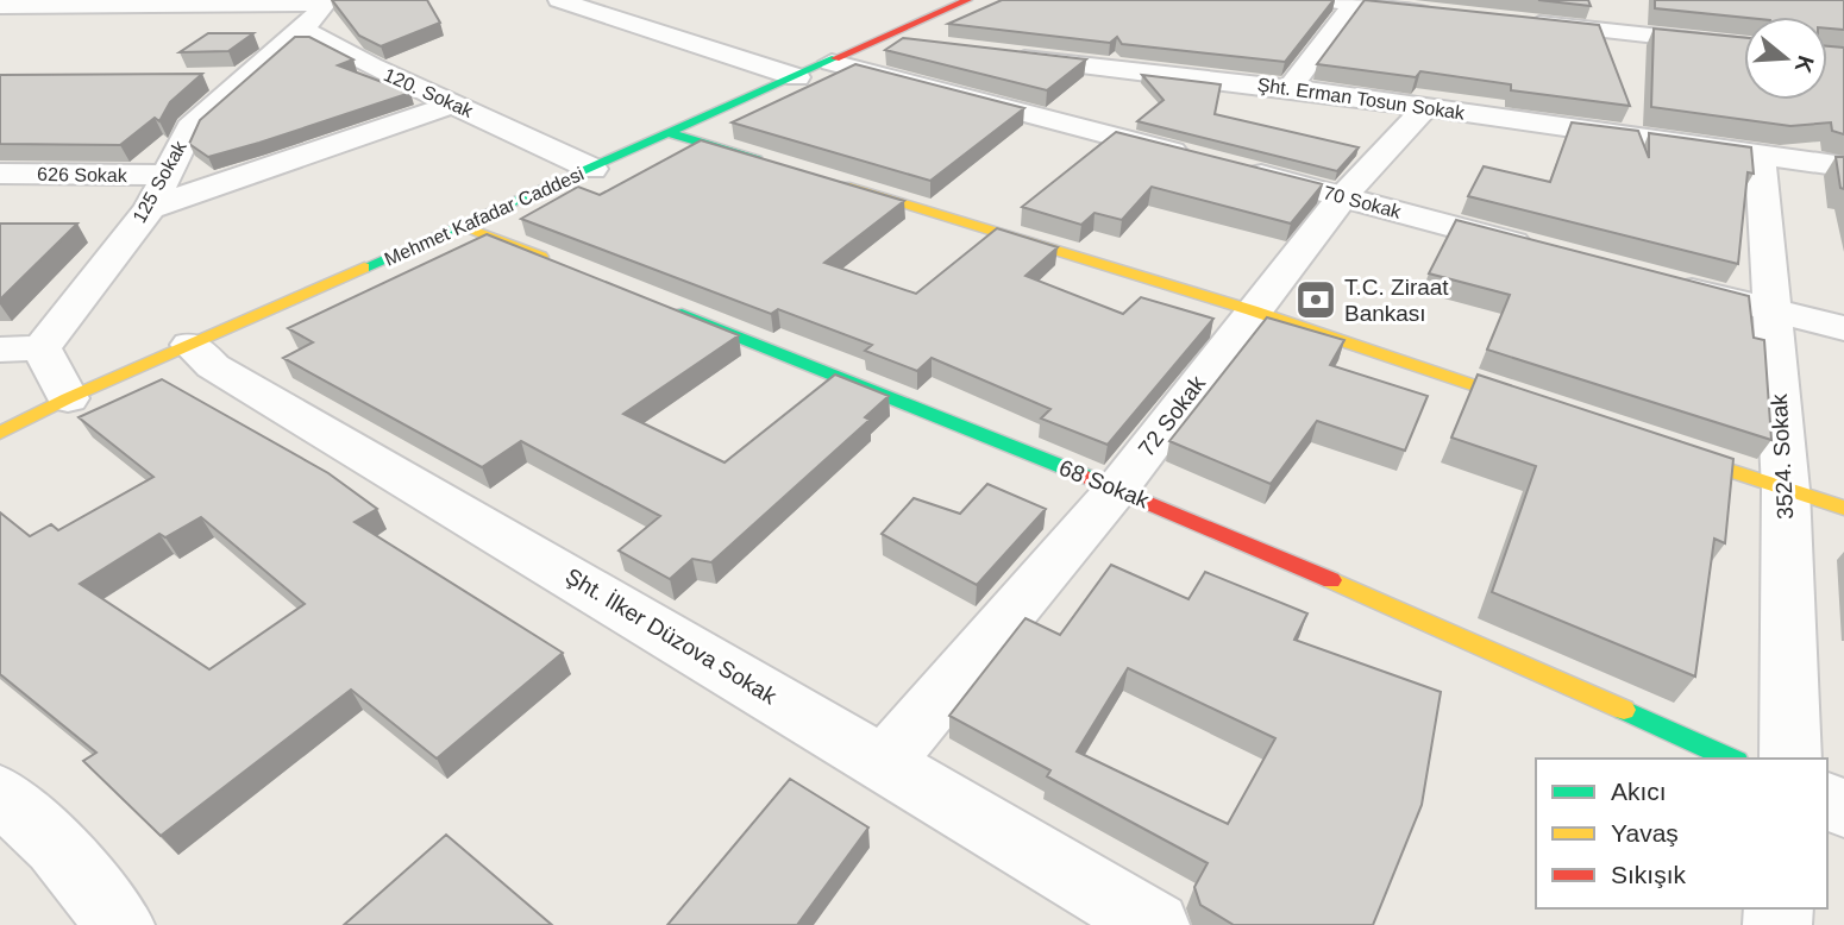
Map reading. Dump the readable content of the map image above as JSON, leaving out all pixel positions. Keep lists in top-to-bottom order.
{
  "streets": {
    "street": [
      "120. Sokak",
      "Şht. Erman Tosun Sokak",
      "626 Sokak",
      "125 Sokak",
      "70 Sokak",
      "Mehmet Kafadar Caddesi",
      "72 Sokak",
      "3524. Sokak",
      "68 Sokak",
      "Şht. İlker Düzova Sokak"
    ]
  },
  "crossings": [
    ["120. Sokak", "125 Sokak"],
    ["120. Sokak", "Mehmet Kafadar Caddesi"],
    ["Şht. Erman Tosun Sokak", "72 Sokak"],
    ["Şht. Erman Tosun Sokak", "3524. Sokak"],
    ["626 Sokak", "125 Sokak"],
    ["70 Sokak", "72 Sokak"],
    ["Mehmet Kafadar Caddesi", "Şht. İlker Düzova Sokak"],
    ["72 Sokak", "68 Sokak"],
    ["72 Sokak", "Şht. İlker Düzova Sokak"]
  ],
  "places": {
    "bank": ["T.C. Ziraat Bankası"]
  },
  "legend": ["Akıcı", "Yavaş", "Sıkışık"],
  "north": "right"
}
